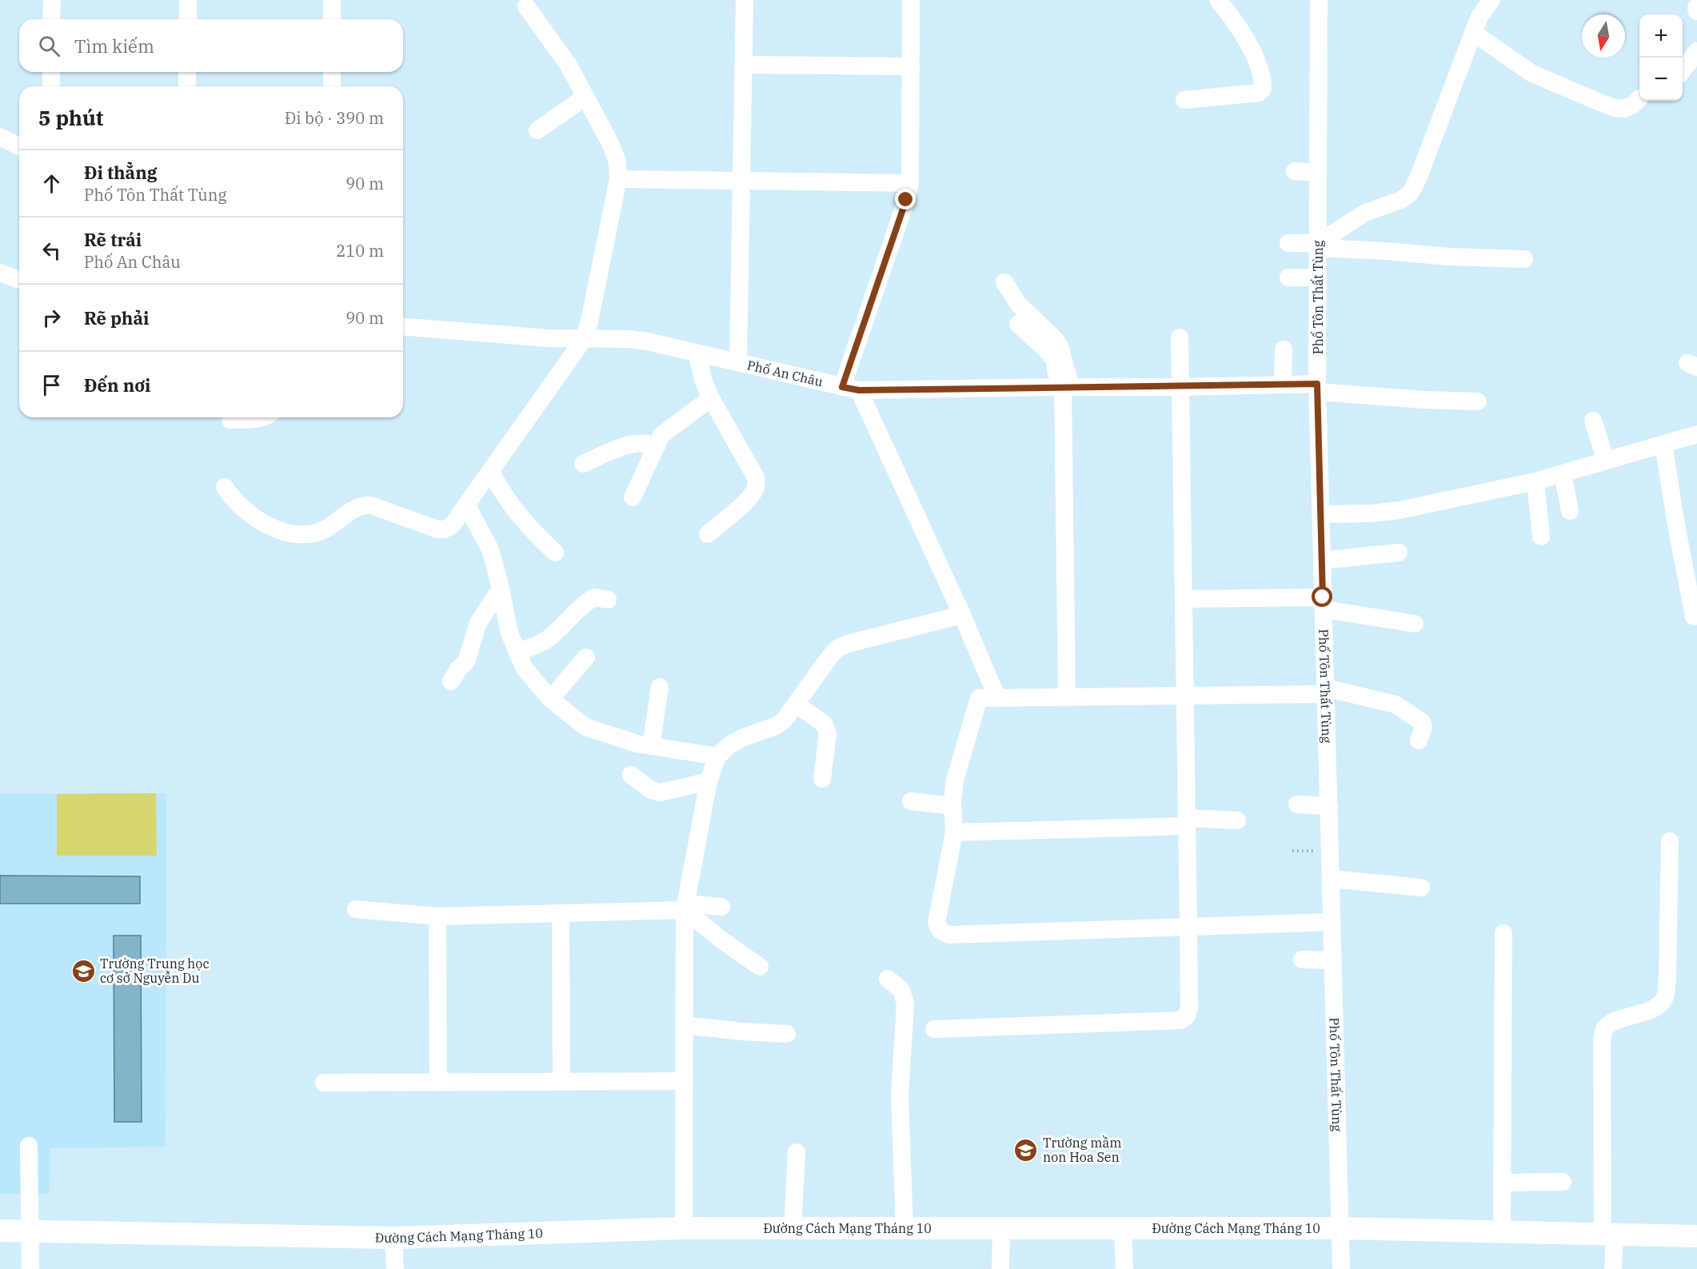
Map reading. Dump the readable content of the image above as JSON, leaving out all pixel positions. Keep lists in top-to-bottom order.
{
  "streets": {
    "main road": ["Đường Cách Mạng Tháng 10"],
    "street": ["Phố Tôn Thất Tùng", "Phố An Châu"]
  },
  "crossings": [
    ["Phố Tôn Thất Tùng", "Phố An Châu"],
    ["Phố Tôn Thất Tùng", "Đường Cách Mạng Tháng 10"]
  ],
  "places": {
    "school or university": ["Trường Trung học cơ sở Nguyễn Du", "Trường mầm non Hoa Sen"]
  },
  "north": "bottom",
  "page": {
    "map_buttons": ["+", "−"],
    "search": "Tìm kiếm",
    "heading": ["5 phút", "Đi bộ · 390 m"],
    "list": [
      ["Đi thẳng", "Phố Tôn Thất Tùng", "90 m"],
      ["Rẽ trái", "Phố An Châu", "210 m"],
      ["Rẽ phải", "90 m"],
      "Đến nơi"
    ]
  }
}
